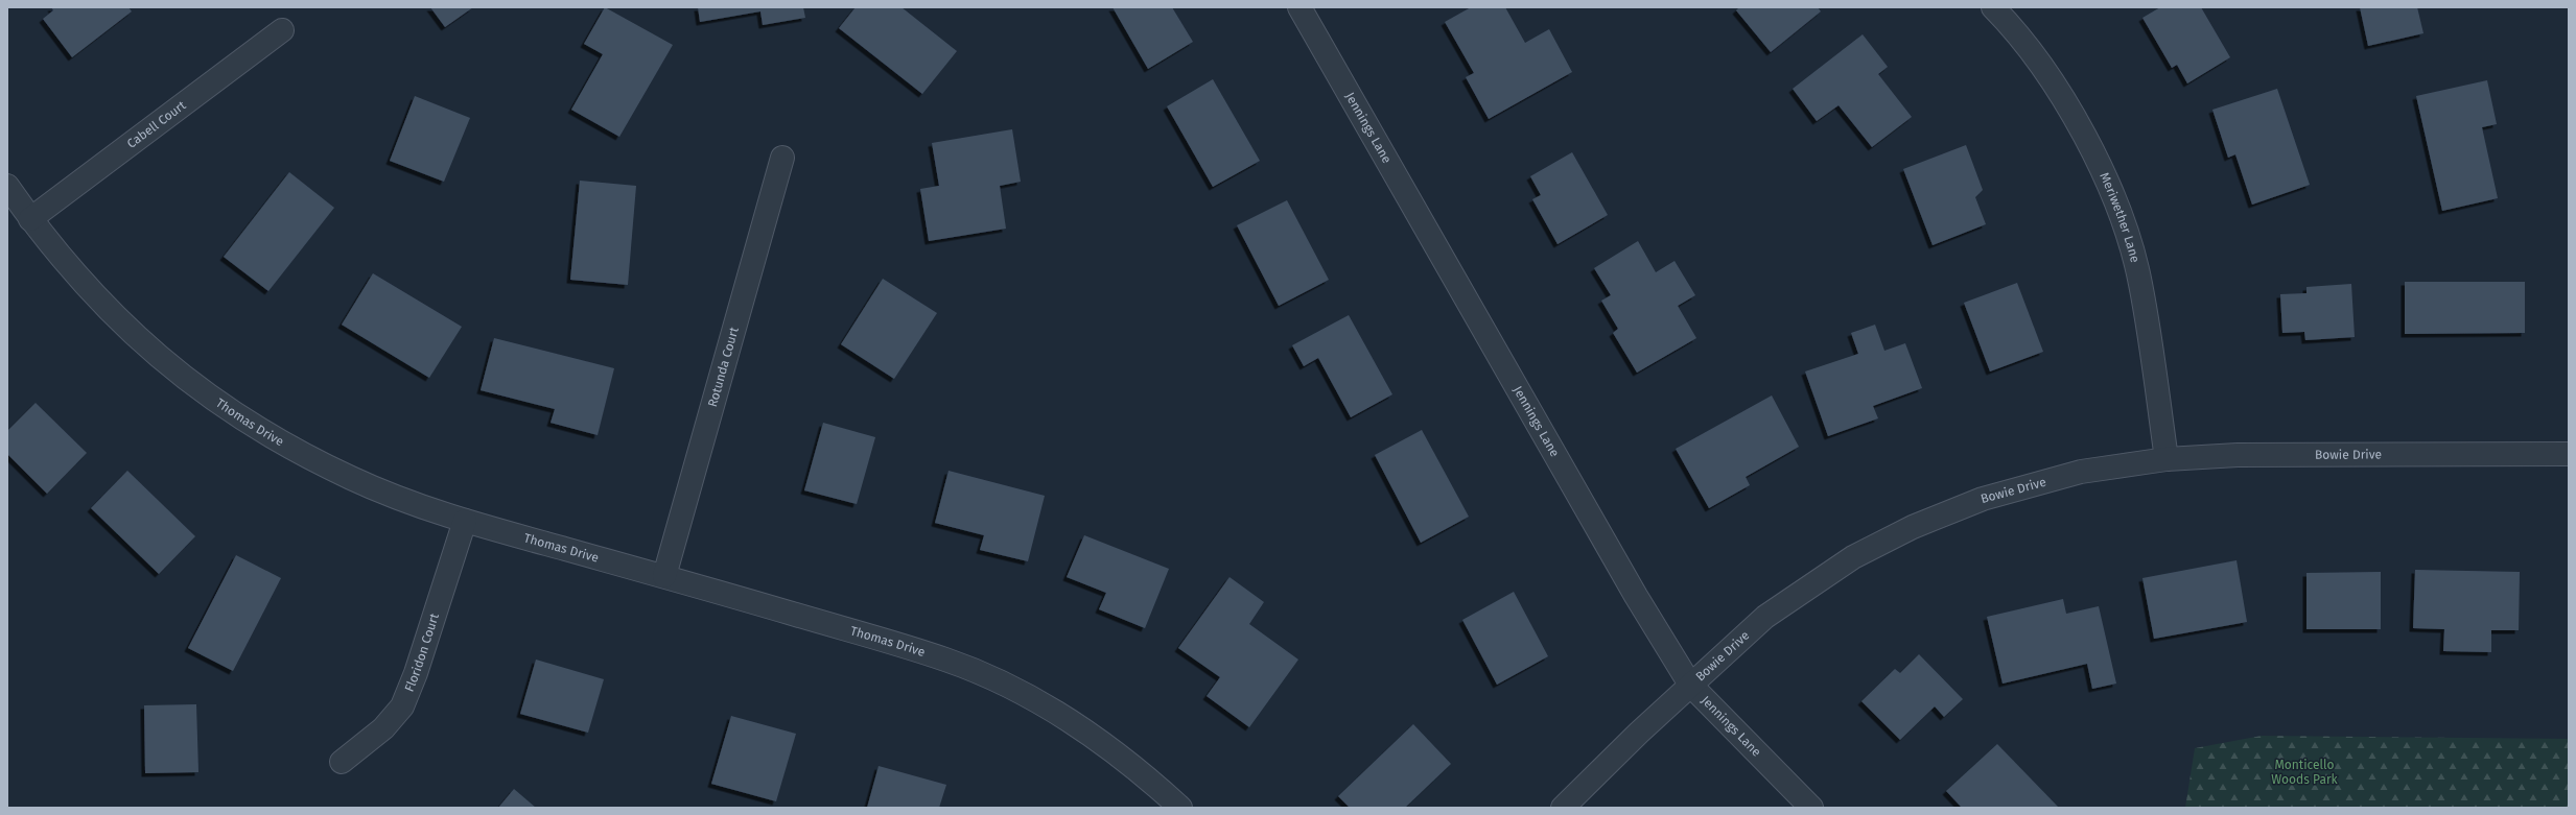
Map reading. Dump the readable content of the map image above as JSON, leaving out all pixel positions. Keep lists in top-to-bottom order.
{
  "streets": {
    "street": [
      "Cabell Court",
      "Jennings Lane",
      "Meriwether Lane",
      "Rotunda Court",
      "Thomas Drive",
      "Bowie Drive",
      "Floridon Court"
    ]
  },
  "crossings": [
    ["Cabell Court", "Thomas Drive"],
    ["Jennings Lane", "Bowie Drive"],
    ["Meriwether Lane", "Bowie Drive"],
    ["Rotunda Court", "Thomas Drive"],
    ["Thomas Drive", "Floridon Court"]
  ],
  "parks": ["Monticello Woods Park"]
}
